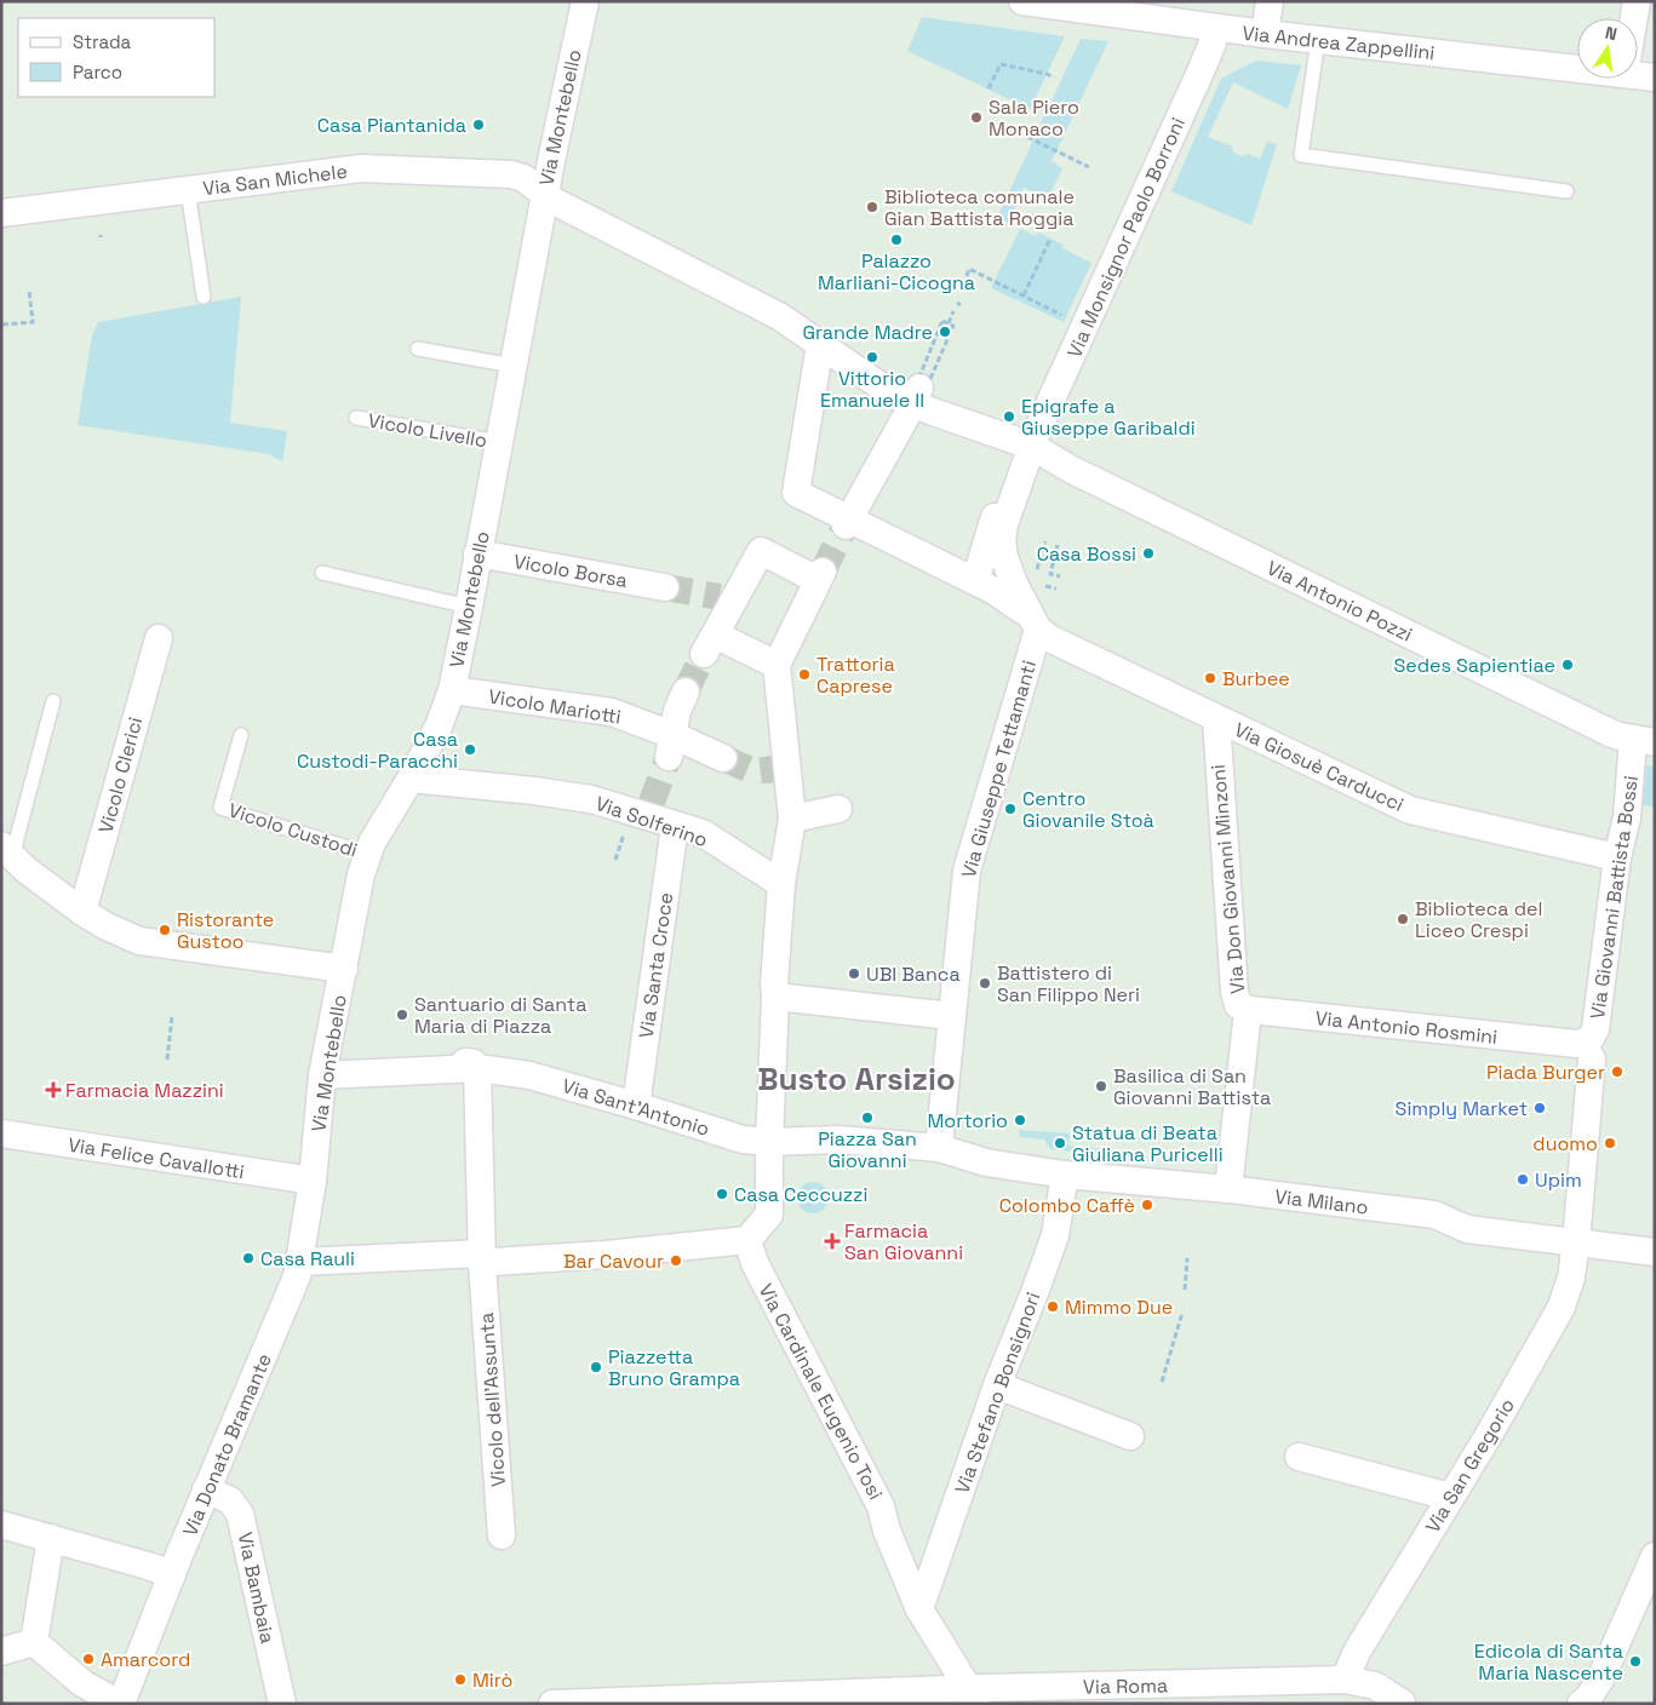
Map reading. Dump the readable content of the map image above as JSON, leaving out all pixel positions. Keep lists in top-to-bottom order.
{
  "streets": {
    "street": [
      "Via Andrea Zappellini",
      "Via Montebello",
      "Via San Michele",
      "Via Monsignor Paolo Borroni",
      "Vicolo Borsa",
      "Via Antonio Pozzi",
      "Vicolo Mariotti",
      "Via Giosuè Carducci",
      "Via Giuseppe Tettamanti",
      "Vicolo Clerici",
      "Via Solferino",
      "Via Don Giovanni Minzoni",
      "Via Giovanni Battista Bossi",
      "Via Santa Croce",
      "Via Antonio Rosmini",
      "Via Sant'Antonio",
      "Via Felice Cavallotti",
      "Via Milano",
      "Via Cardinale Eugenio Tosi",
      "Via Stefano Bonsignori",
      "Vicolo dell'Assunta",
      "Via Donato Bramante",
      "Via San Gregorio",
      "Via Bambaia",
      "Via Roma"
    ],
    "lane": ["Vicolo Livello", "Vicolo Custodi"]
  },
  "crossings": [
    ["Via Andrea Zappellini", "Via Monsignor Paolo Borroni"],
    ["Via Montebello", "Via San Michele"],
    ["Via Montebello", "Vicolo Livello"],
    ["Via Montebello", "Vicolo Borsa"],
    ["Via Montebello", "Vicolo Mariotti"],
    ["Via Montebello", "Via Solferino"],
    ["Via Montebello", "Vicolo Custodi"],
    ["Via Montebello", "Via Sant'Antonio"],
    ["Via Montebello", "Via Felice Cavallotti"],
    ["Via Montebello", "Via Donato Bramante"],
    ["Via San Michele", "Via Antonio Pozzi"],
    ["Via Monsignor Paolo Borroni", "Via Antonio Pozzi"],
    ["Via Antonio Pozzi", "Via Giosuè Carducci"],
    ["Via Antonio Pozzi", "Via Giovanni Battista Bossi"],
    ["Via Giosuè Carducci", "Via Giuseppe Tettamanti"],
    ["Via Giosuè Carducci", "Via Don Giovanni Minzoni"],
    ["Via Giosuè Carducci", "Via Giovanni Battista Bossi"],
    ["Via Solferino", "Via Santa Croce"],
    ["Via Don Giovanni Minzoni", "Via Antonio Rosmini"],
    ["Via Don Giovanni Minzoni", "Via Milano"],
    ["Via Giovanni Battista Bossi", "Via Antonio Rosmini"],
    ["Via Santa Croce", "Via Sant'Antonio"],
    ["Via Sant'Antonio", "Vicolo dell'Assunta"],
    ["Via Felice Cavallotti", "Via Donato Bramante"],
    ["Via Milano", "Via Stefano Bonsignori"],
    ["Via Milano", "Via San Gregorio"],
    ["Via Cardinale Eugenio Tosi", "Via Stefano Bonsignori"],
    ["Via Cardinale Eugenio Tosi", "Via Roma"],
    ["Via Donato Bramante", "Via Bambaia"],
    ["Via San Gregorio", "Via Roma"]
  ],
  "districts": ["Busto Arsizio"],
  "places": {
    "other": [
      "Sala Piero Monaco",
      "Casa Piantanida",
      "Biblioteca comunale Gian Battista Roggia",
      "Palazzo Marliani-Cicogna",
      "Grande Madre",
      "Vittorio Emanuele II",
      "Epigrafe a Giuseppe Garibaldi",
      "Casa Bossi",
      "Sedes Sapientiae",
      "Trattoria Caprese",
      "Burbee",
      "Casa Custodi-Paracchi",
      "Centro Giovanile Stoà",
      "Biblioteca del Liceo Crespi",
      "Ristorante Gustoo",
      "UBI Banca",
      "Battistero di San Filippo Neri",
      "Santuario di Santa Maria di Piazza",
      "Piada Burger",
      "Basilica di San Giovanni Battista",
      "Simply Market",
      "Piazza San Giovanni",
      "Mortorio",
      "Statua di Beata Giuliana Puricelli",
      "duomo",
      "Upim",
      "Casa Ceccuzzi",
      "Colombo Caffè",
      "Casa Rauli",
      "Bar Cavour",
      "Mimmo Due",
      "Piazzetta Bruno Grampa",
      "Amarcord",
      "Edicola di Santa Maria Nascente",
      "Mirò"
    ],
    "health": ["Farmacia Mazzini", "Farmacia San Giovanni"]
  },
  "legend": ["Strada", "Parco"],
  "north": "top"
}
